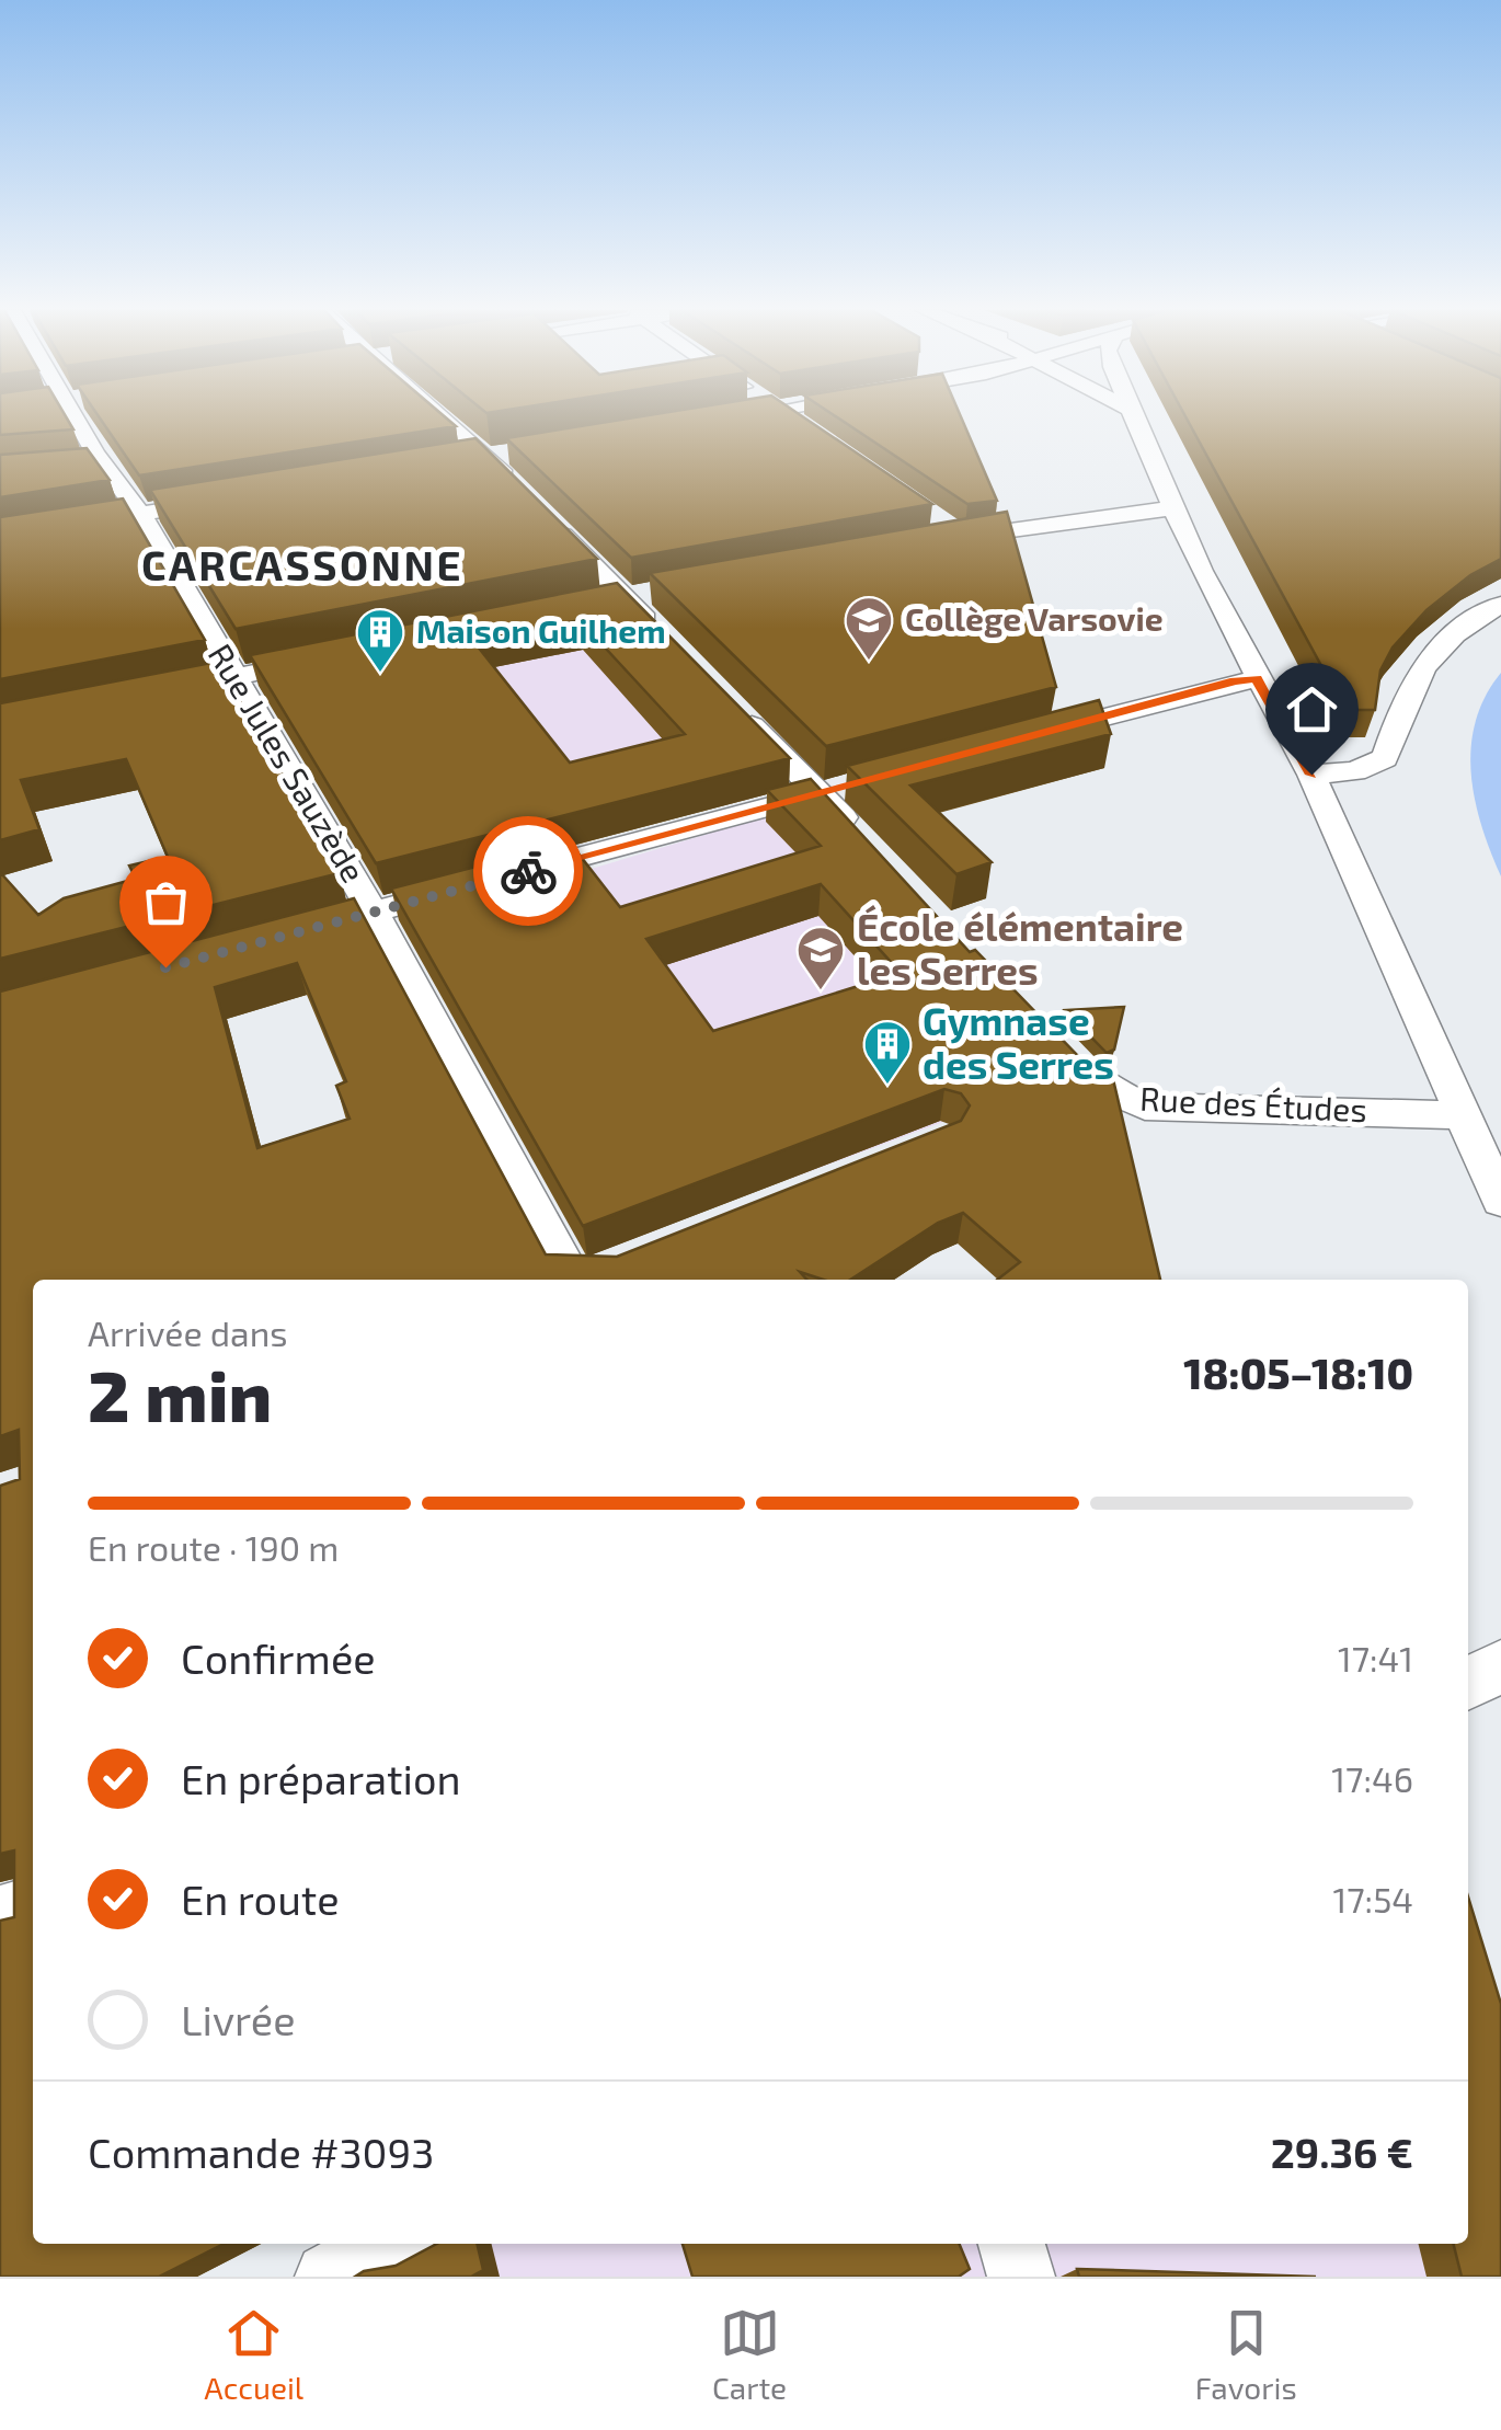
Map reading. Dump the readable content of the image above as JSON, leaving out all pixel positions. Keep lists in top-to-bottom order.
{
  "streets": {
    "street": ["Rue Jules Sauzède", "Rue des Études"]
  },
  "districts": ["CARCASSONNE"],
  "places": {
    "school or university": ["Collège Varsovie", "École élémentaire les Serres"],
    "building": ["Maison Guilhem", "Gymnase des Serres"]
  },
  "page": {
    "heading": ["2 min", "Arrivée dans", "18:05–18:10"],
    "panel": ["Commande #3093", "29.36 €"],
    "bar": "En route · 190 m",
    "list": [
      ["Confirmée", "17:41"],
      ["En préparation", "17:46"],
      ["En route", "17:54"],
      "Livrée"
    ],
    "tabs": ["Accueil", "Carte", "Favoris"]
  }
}
